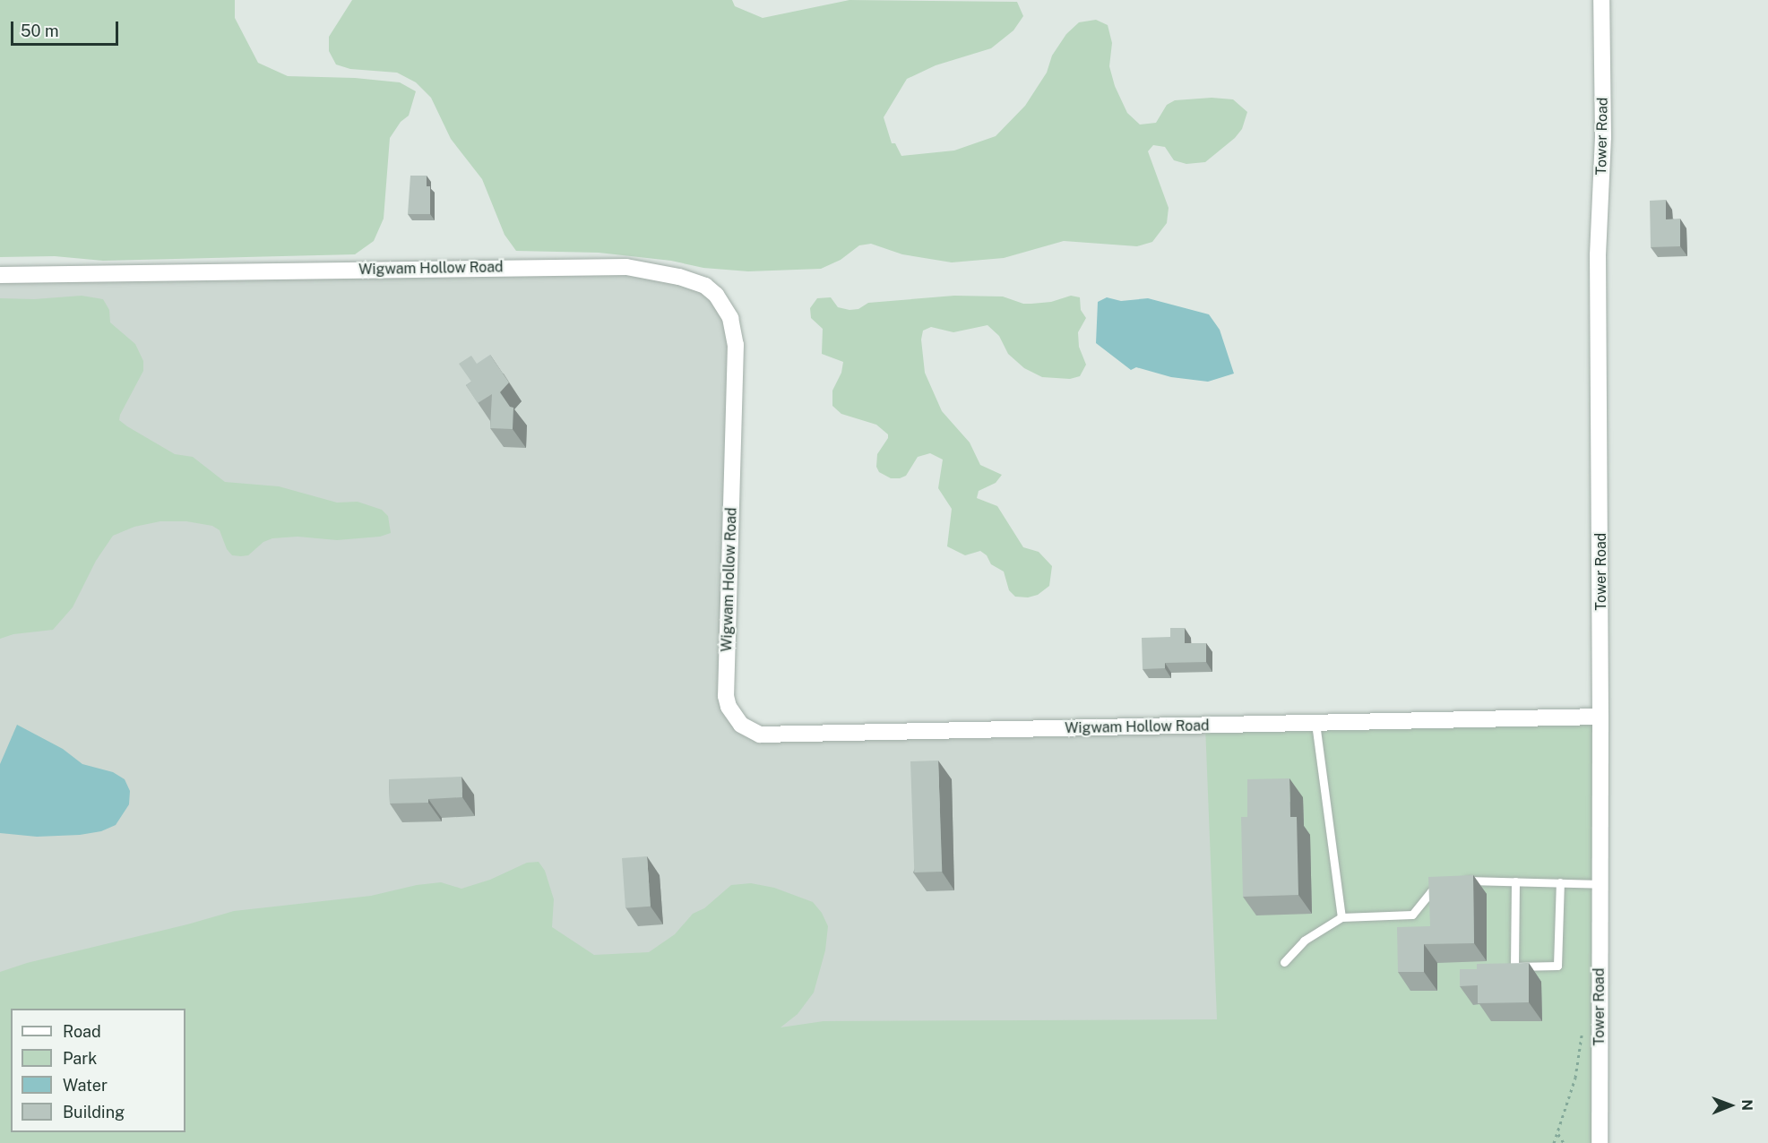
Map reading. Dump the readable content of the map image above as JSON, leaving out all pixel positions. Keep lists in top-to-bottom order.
{
  "streets": {
    "street": ["Tower Road", "Wigwam Hollow Road"]
  },
  "crossings": [
    ["Tower Road", "Wigwam Hollow Road"]
  ],
  "legend": [
    "Road",
    "Park",
    "Water",
    "Building"
  ],
  "scale_bar": "50 m",
  "north": "right"
}
